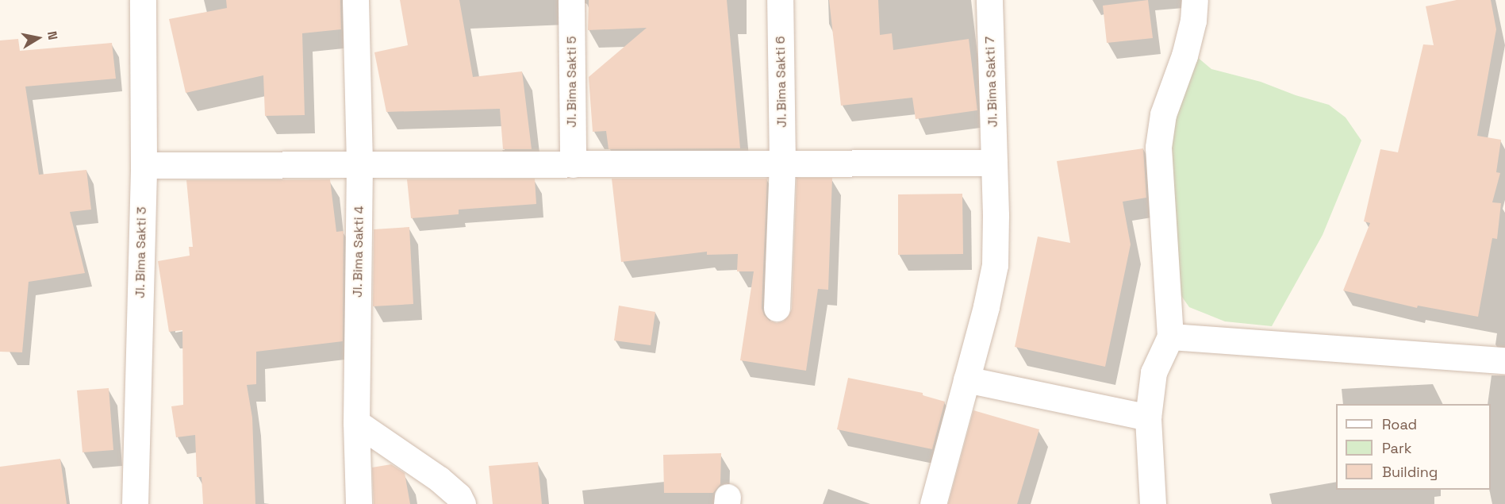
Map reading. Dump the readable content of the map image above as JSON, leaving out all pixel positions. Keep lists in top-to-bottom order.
{
  "streets": {
    "street": [
      "Jl. Bima Sakti 5",
      "Jl. Bima Sakti 6",
      "Jl. Bima Sakti 7",
      "Jl. Bima Sakti 4",
      "Jl. Bima Sakti 3"
    ]
  },
  "legend": ["Road", "Park", "Building"],
  "north": "right"
}
